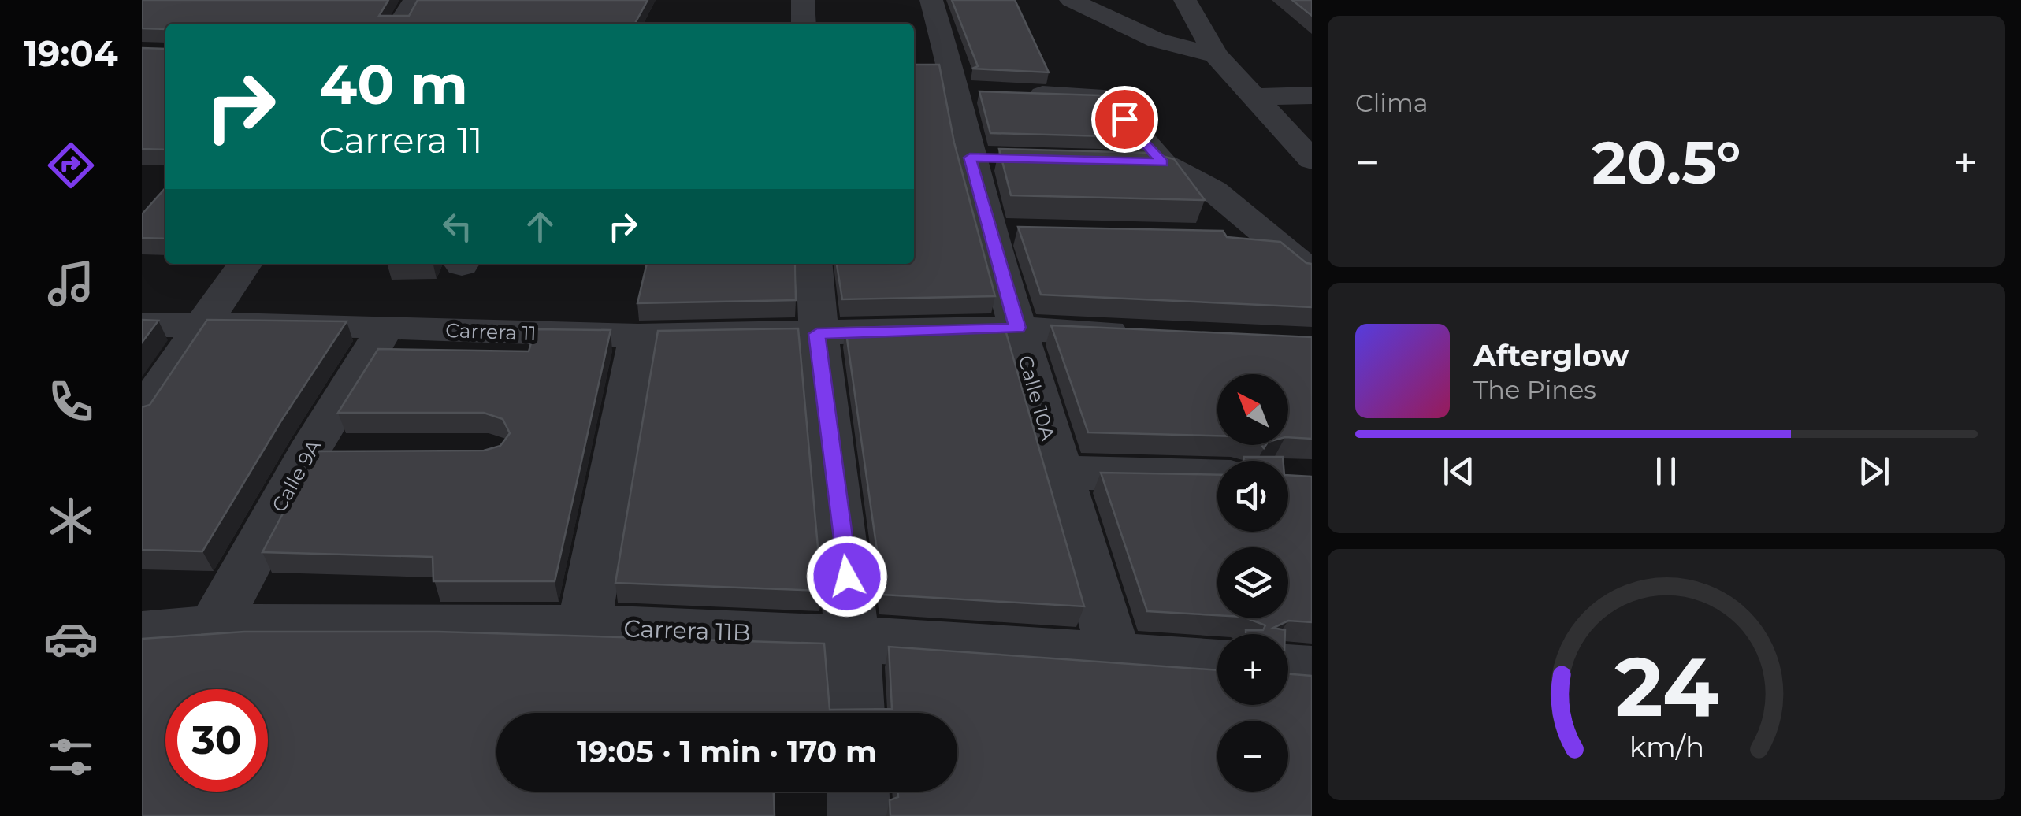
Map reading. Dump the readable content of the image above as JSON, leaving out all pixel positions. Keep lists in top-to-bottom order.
{
  "streets": {
    "street": [
      "Carrera 11",
      "Calle 10A",
      "Calle 9A",
      "Carrera 11B"
    ]
  },
  "crossings": [
    ["Carrera 11", "Calle 10A"],
    ["Carrera 11", "Calle 9A"],
    ["Calle 10A", "Carrera 11B"],
    ["Calle 9A", "Carrera 11B"]
  ],
  "north": "top left",
  "page": {
    "tabs": "19:04",
    "tile": "Clima",
    "turn": ["40 m", "Carrera 11"],
    "heat": ["−", "20.5°", "+"],
    "song": ["Afterglow", "The Pines"],
    "map_buttons": ["+", "−"],
    "limit": "30",
    "trip": "19:05 · 1 min · 170 m",
    "gauge": ["24", "km/h"]
  }
}
